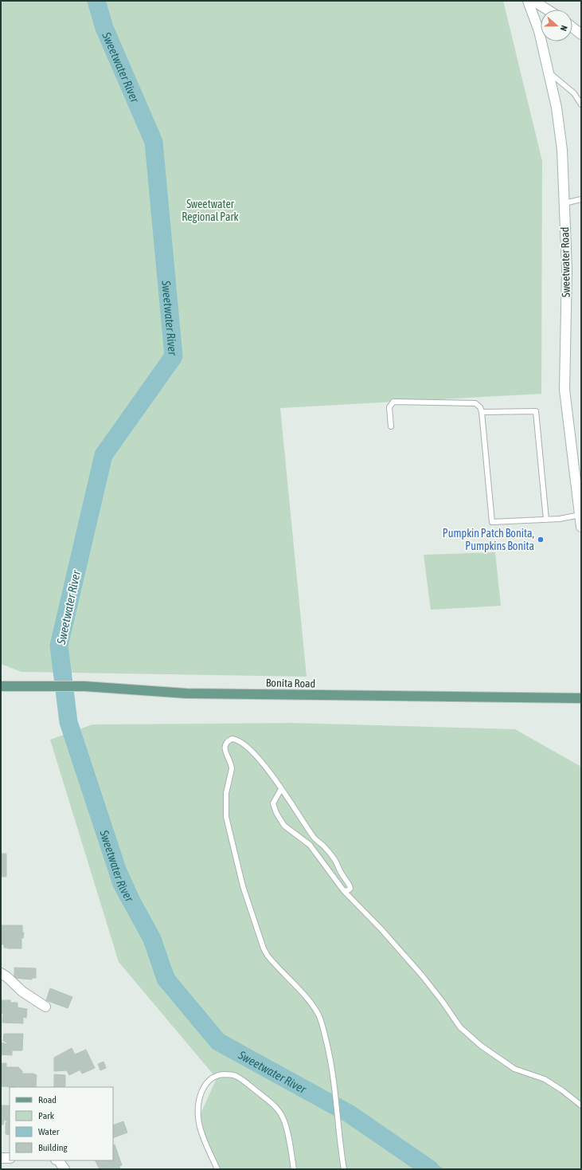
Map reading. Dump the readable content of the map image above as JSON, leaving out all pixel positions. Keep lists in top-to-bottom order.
{
  "streets": {
    "main road": ["Sweetwater Road", "Bonita Road"]
  },
  "water": ["Sweetwater River"],
  "parks": ["Sweetwater Regional Park"],
  "places": ["Pumpkin Patch Bonita, Pumpkins Bonita"],
  "legend": [
    "Road",
    "Park",
    "Water",
    "Building"
  ],
  "north": "right"
}
